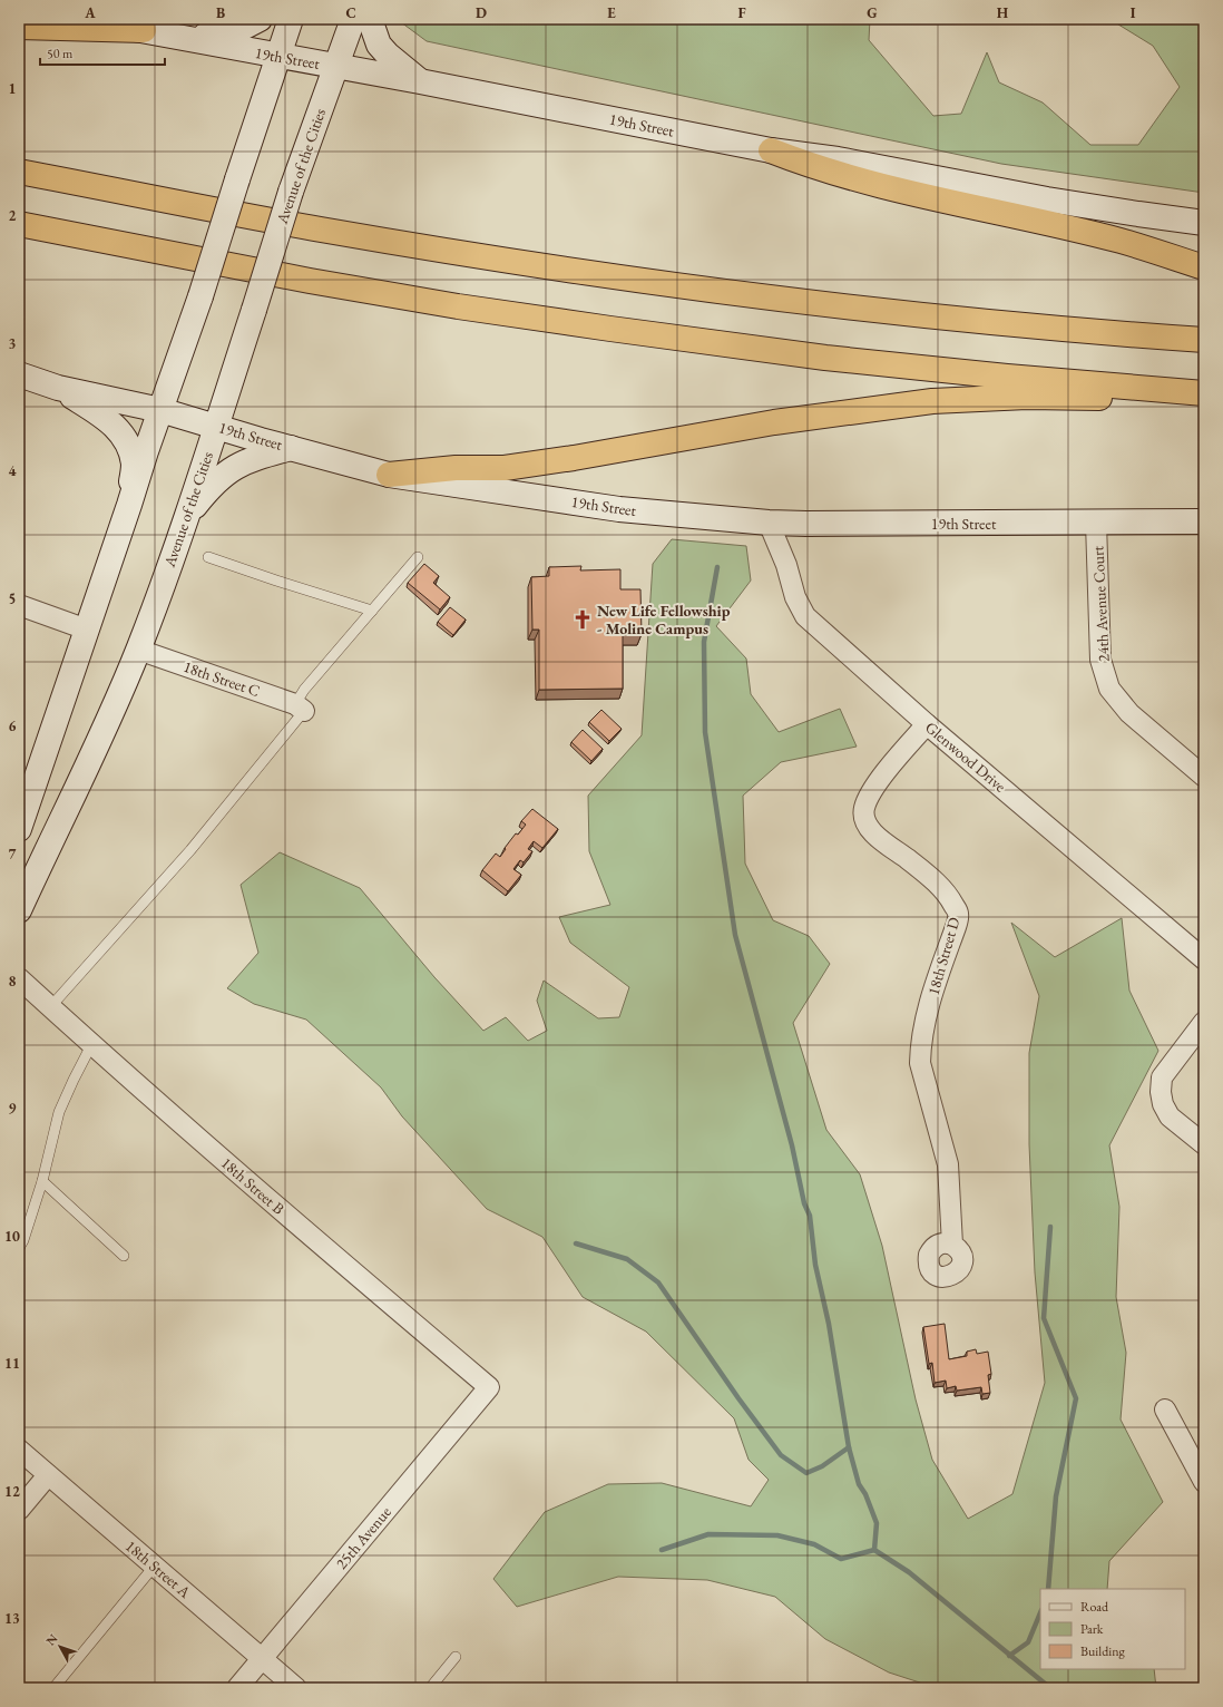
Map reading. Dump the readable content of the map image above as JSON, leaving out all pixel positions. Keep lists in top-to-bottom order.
{
  "streets": {
    "main road": ["19th Street", "Avenue of the Cities"],
    "street": [
      "24th Avenue Court",
      "18th Street C",
      "Glenwood Drive",
      "18th Street D",
      "18th Street B",
      "25th Avenue",
      "18th Street A"
    ]
  },
  "crossings": [
    ["19th Street", "Avenue of the Cities"],
    ["19th Street", "24th Avenue Court"],
    ["19th Street", "Glenwood Drive"],
    ["Avenue of the Cities", "18th Street C"],
    ["Glenwood Drive", "18th Street D"],
    ["18th Street B", "25th Avenue"],
    ["25th Avenue", "18th Street A"]
  ],
  "places": {
    "church": ["New Life Fellowship - Moline Campus"]
  },
  "legend": ["Road", "Park", "Building"],
  "scale_bar": "50 m",
  "north": "top left",
  "grid": {
    "columns": [
      "A",
      "B",
      "C",
      "D",
      "E",
      "F",
      "G",
      "H",
      "I"
    ],
    "rows": [
      "1",
      "2",
      "3",
      "4",
      "5",
      "6",
      "7",
      "8",
      "9",
      "10",
      "11",
      "12",
      "13"
    ]
  }
}
